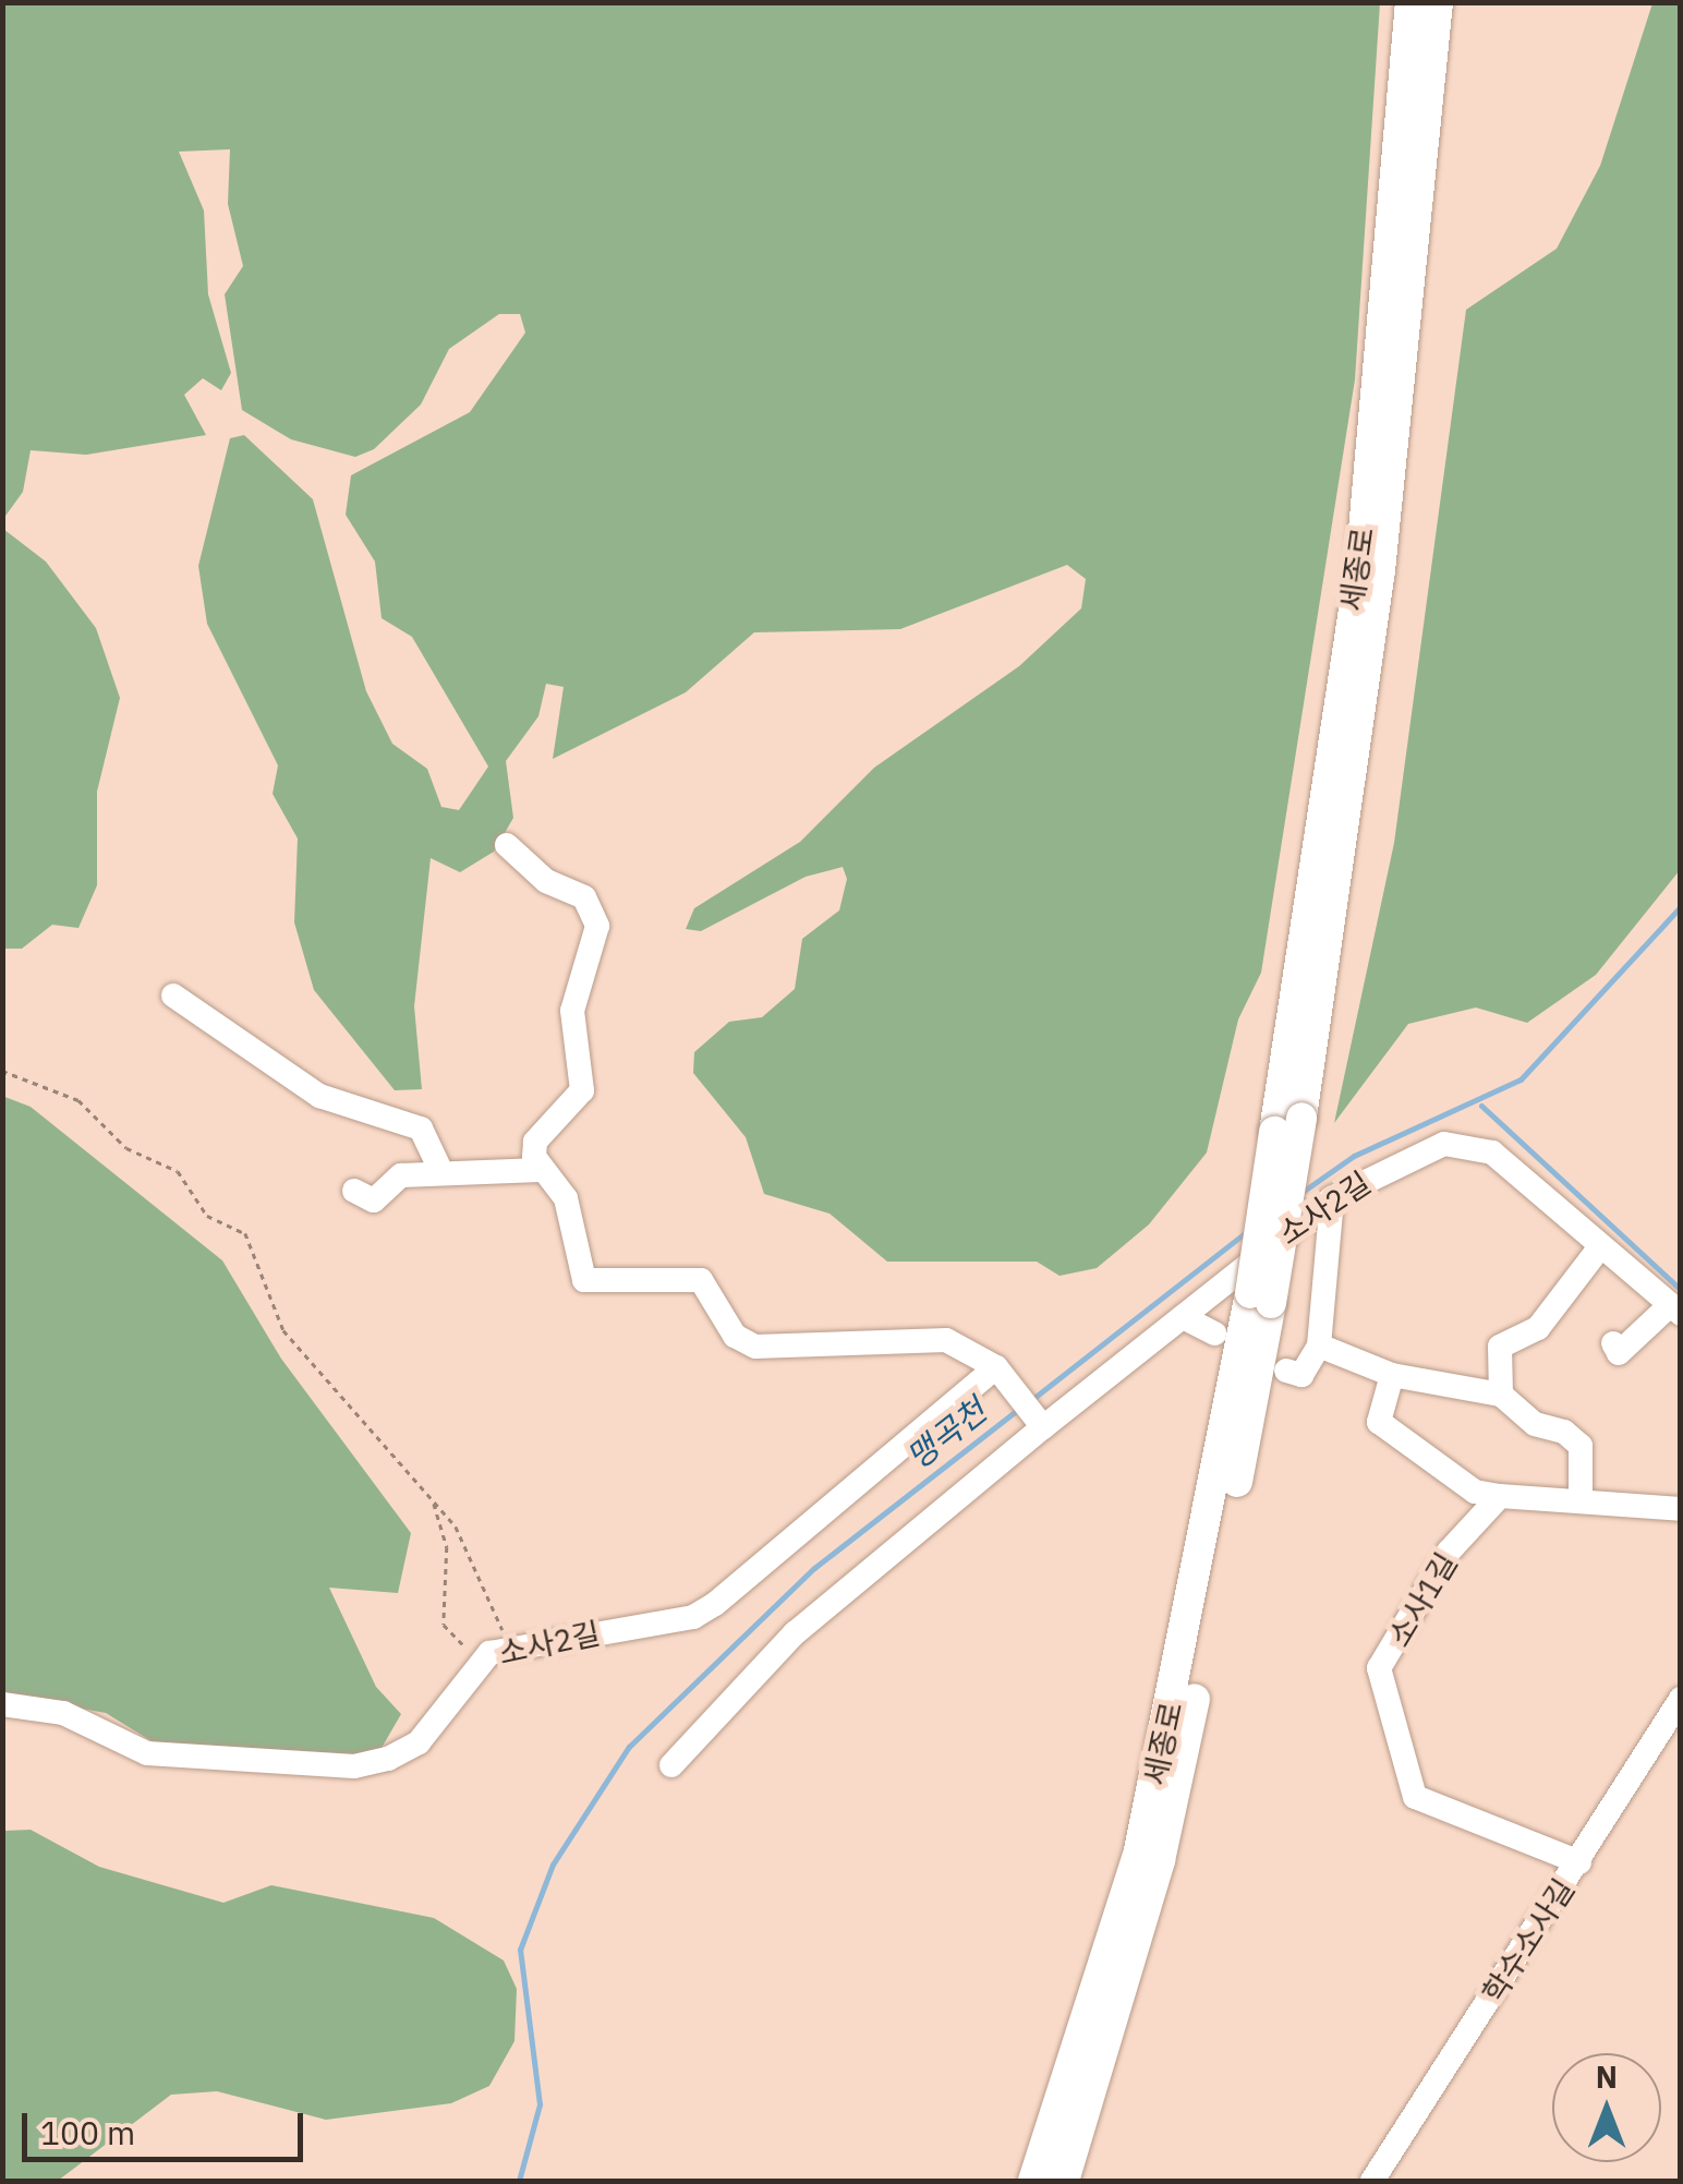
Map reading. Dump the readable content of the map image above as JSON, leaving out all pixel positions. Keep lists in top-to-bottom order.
{
  "streets": {
    "main road": ["세종로"],
    "street": ["소사2길", "소사1길", "학수소사길"]
  },
  "crossings": [
    ["소사1길", "학수소사길"]
  ],
  "water": ["맹곡천"],
  "scale_bar": "100 m",
  "north": "top"
}
